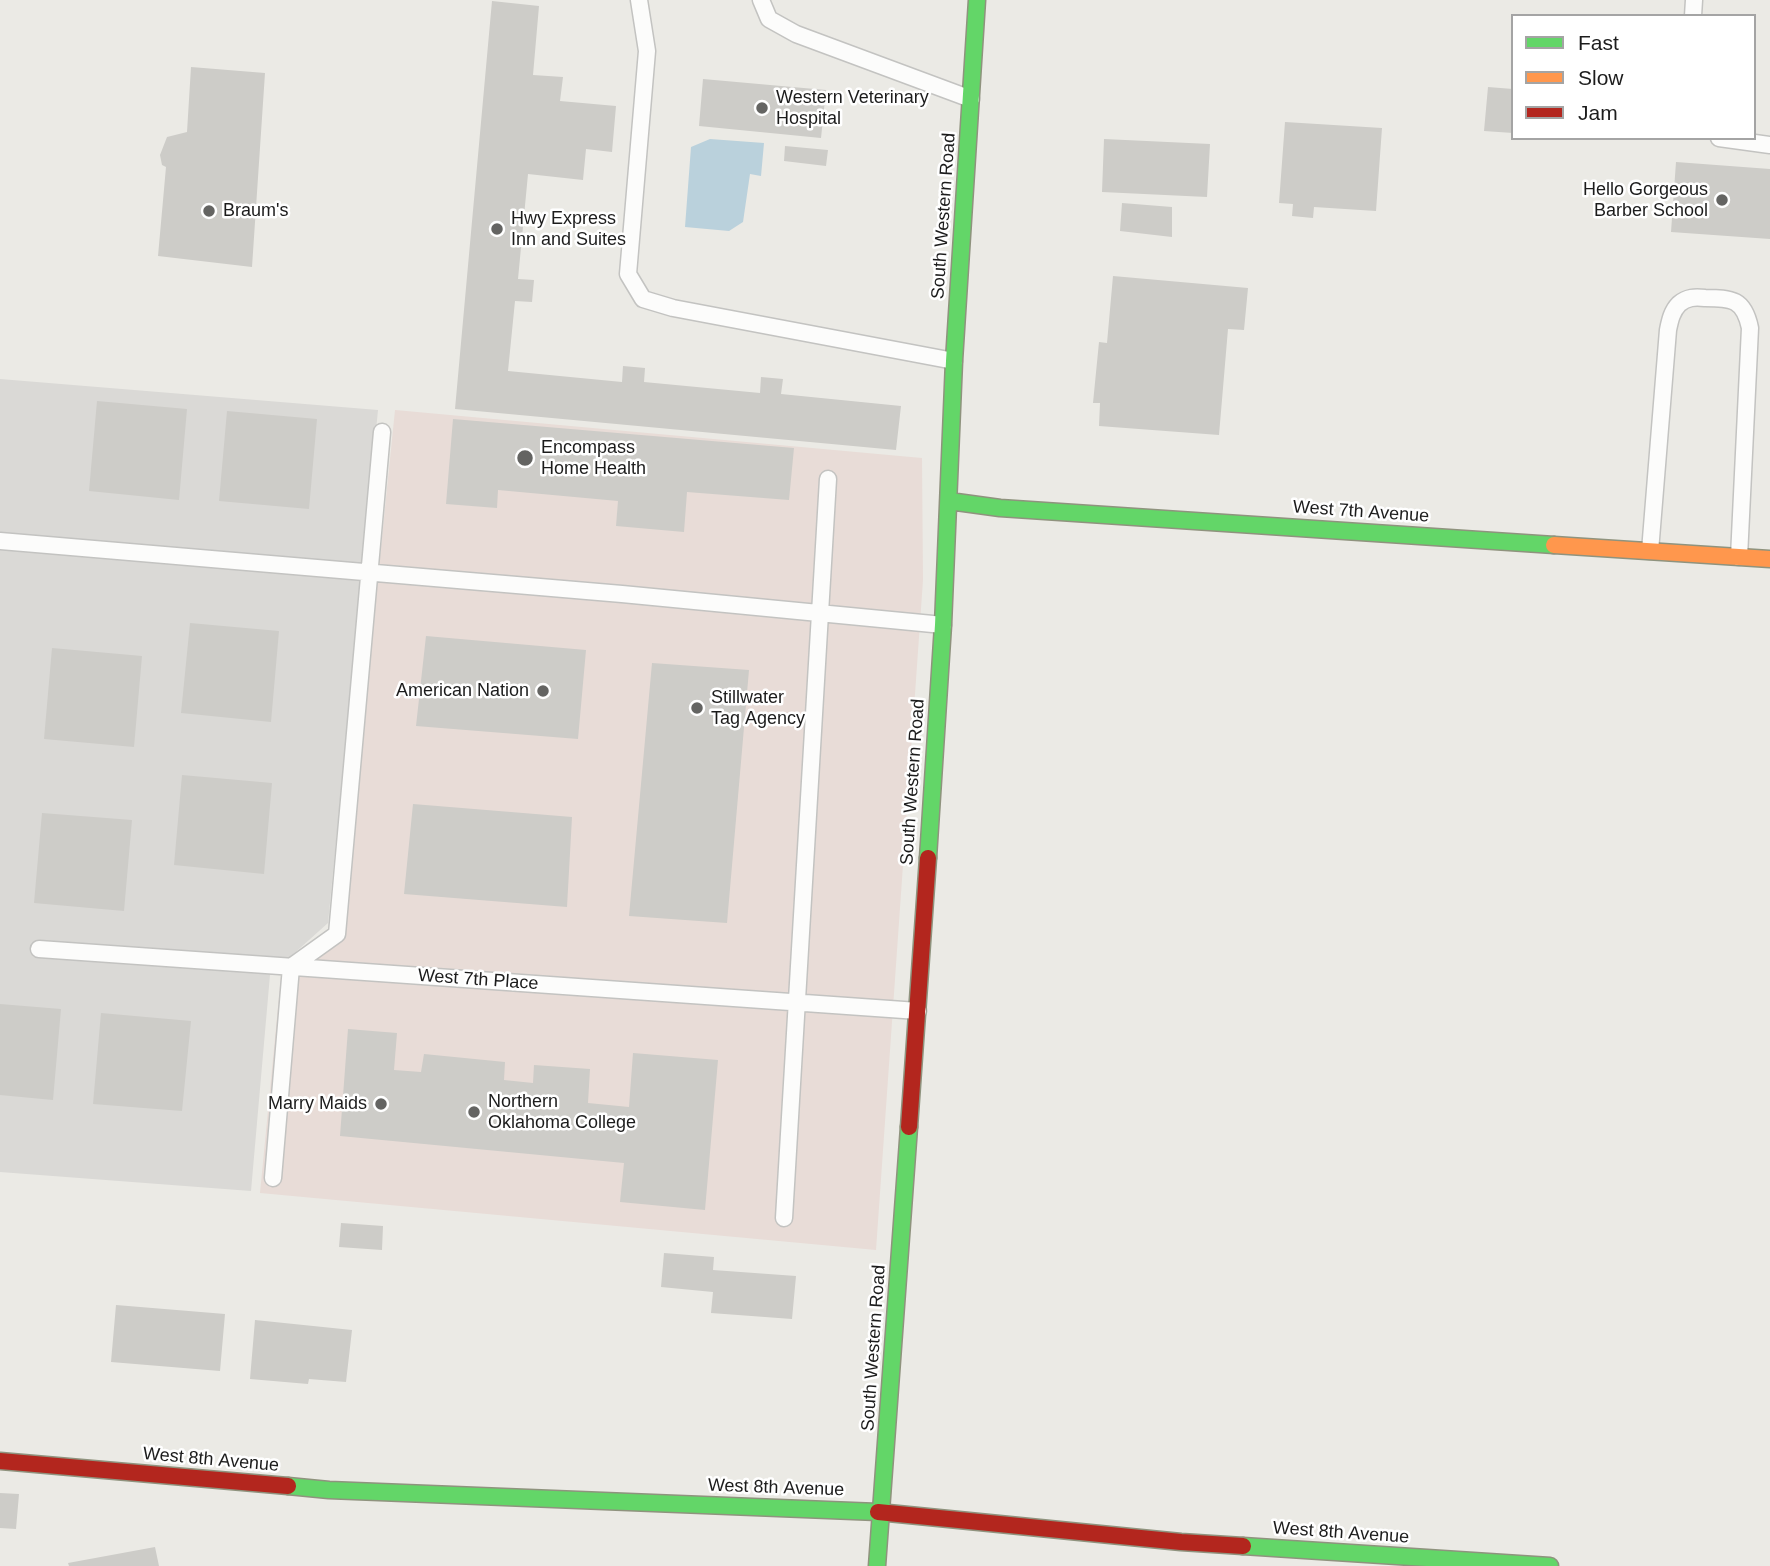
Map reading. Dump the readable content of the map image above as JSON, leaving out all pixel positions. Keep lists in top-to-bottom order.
{
  "streets": {
    "street": ["South Western Road", "West 7th Avenue", "West 8th Avenue"],
    "lane": ["West 7th Place"]
  },
  "crossings": [
    ["South Western Road", "West 7th Avenue"],
    ["South Western Road", "West 7th Place"],
    ["South Western Road", "West 8th Avenue"]
  ],
  "places": [
    "Western Veterinary Hospital",
    "Hello Gorgeous Barber School",
    "Braum's",
    "Hwy Express Inn and Suites",
    "Encompass Home Health",
    "American Nation",
    "Stillwater Tag Agency",
    "Marry Maids",
    "Northern Oklahoma College"
  ],
  "legend": ["Fast", "Slow", "Jam"]
}
